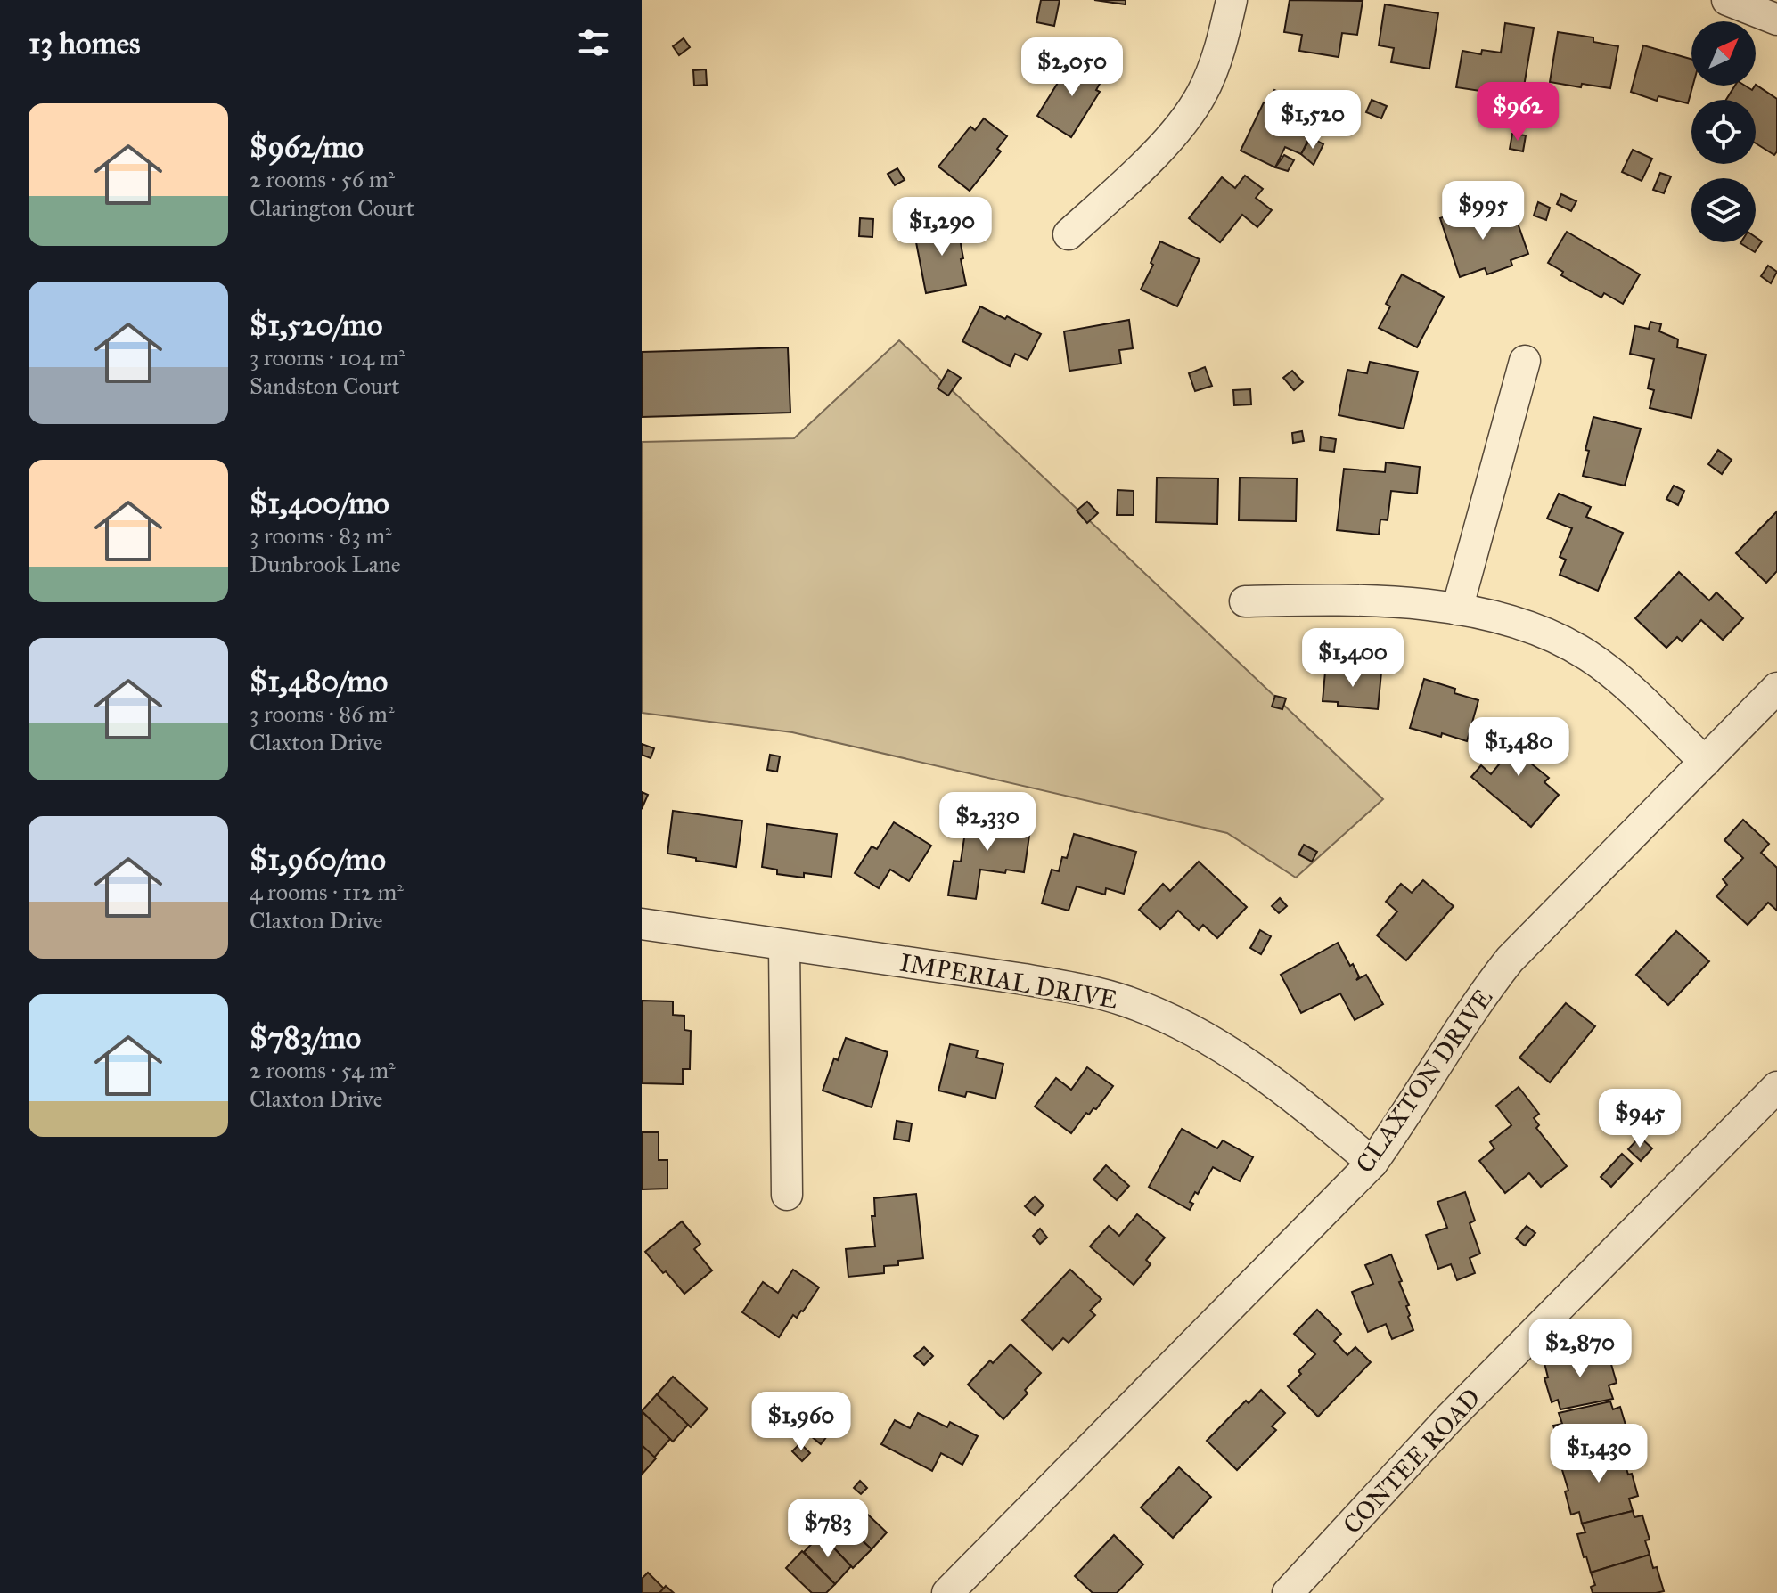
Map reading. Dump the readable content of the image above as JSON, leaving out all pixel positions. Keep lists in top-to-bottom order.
{
  "streets": {
    "street": ["IMPERIAL DRIVE", "CLAXTON DRIVE", "CONTEE ROAD"]
  },
  "crossings": [
    ["IMPERIAL DRIVE", "CLAXTON DRIVE"]
  ],
  "north": "top right",
  "page": {
    "heading": "13 homes",
    "price": [
      "$2,050",
      "$962",
      "$1,520",
      "$995",
      "$1,290",
      "$1,400",
      "$1,480",
      "$2,330",
      "$945",
      "$2,870",
      "$1,960",
      "$1,430",
      "$783"
    ],
    "list": [
      {
        "name": "$962/mo",
        "note": "2 rooms · 56 m² · Clarington Court"
      },
      {
        "name": "$1,520/mo",
        "note": "3 rooms · 104 m² · Sandston Court"
      },
      {
        "name": "$1,400/mo",
        "note": "3 rooms · 83 m² · Dunbrook Lane"
      },
      {
        "name": "$1,480/mo",
        "note": "3 rooms · 86 m² · Claxton Drive"
      },
      {
        "name": "$1,960/mo",
        "note": "4 rooms · 112 m² · Claxton Drive"
      },
      {
        "name": "$783/mo",
        "note": "2 rooms · 54 m² · Claxton Drive"
      }
    ]
  }
}
